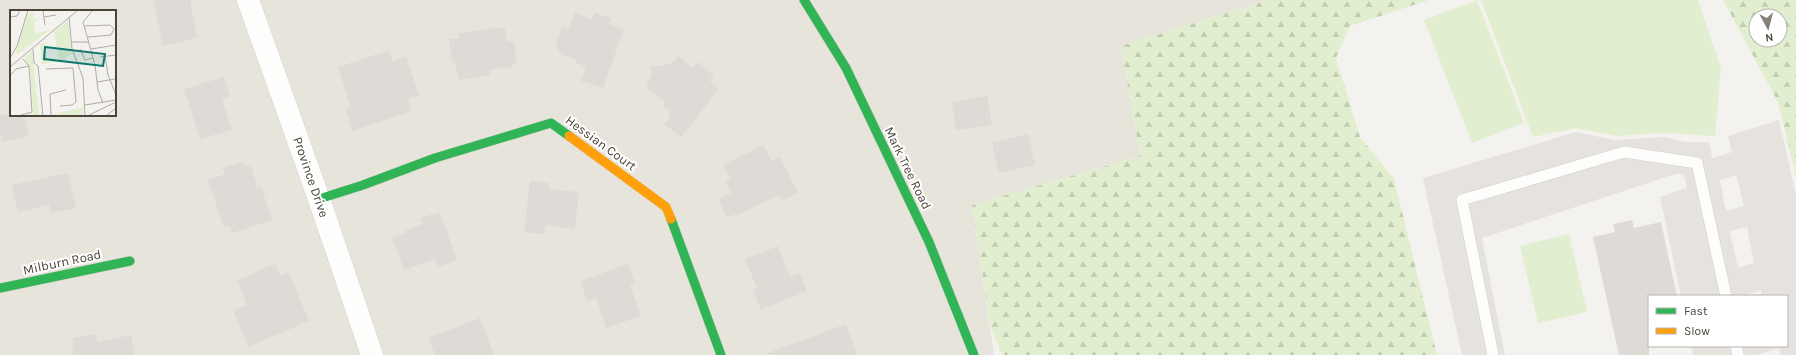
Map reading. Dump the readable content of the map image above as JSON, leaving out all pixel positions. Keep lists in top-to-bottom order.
{
  "streets": {
    "street": [
      "Hessian Court",
      "Mark Tree Road",
      "Province Drive",
      "Milburn Road"
    ]
  },
  "crossings": [
    ["Hessian Court", "Province Drive"]
  ],
  "legend": ["Fast", "Slow"],
  "north": "bottom"
}
